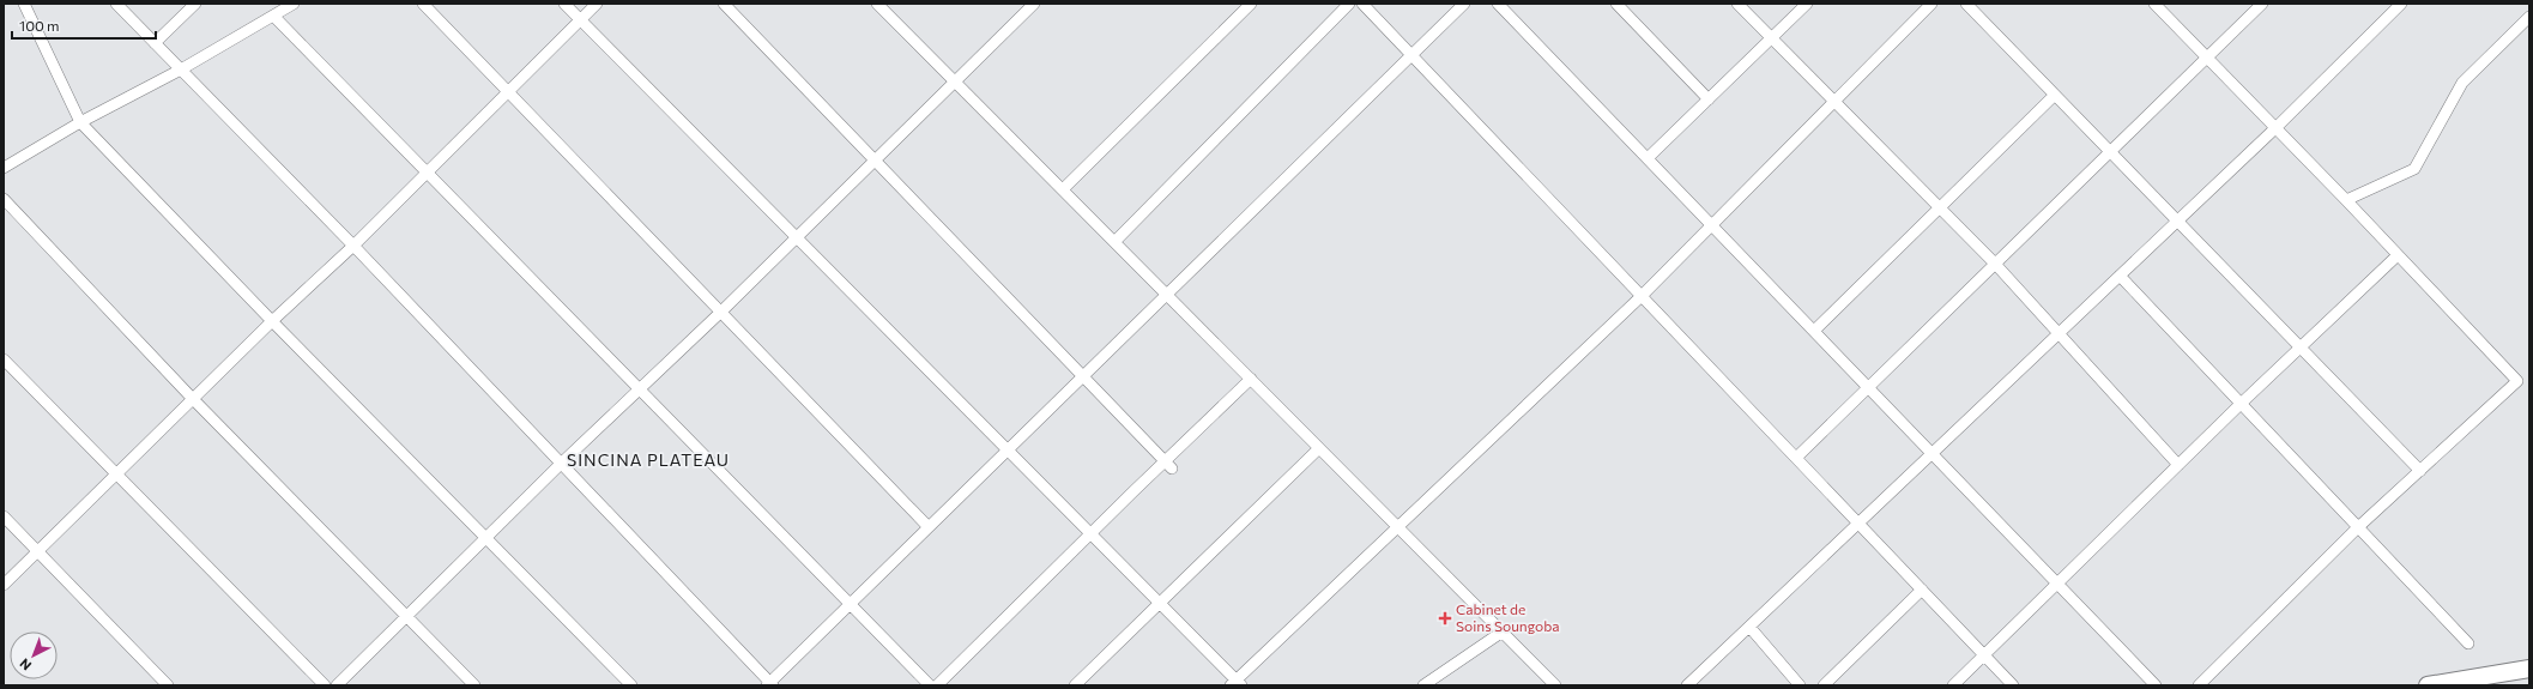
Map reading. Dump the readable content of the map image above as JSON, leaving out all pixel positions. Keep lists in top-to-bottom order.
{
  "districts": ["SINCINA PLATEAU"],
  "places": {
    "health": ["Cabinet de Soins Soungoba"]
  },
  "scale_bar": "100 m",
  "north": "bottom left"
}
